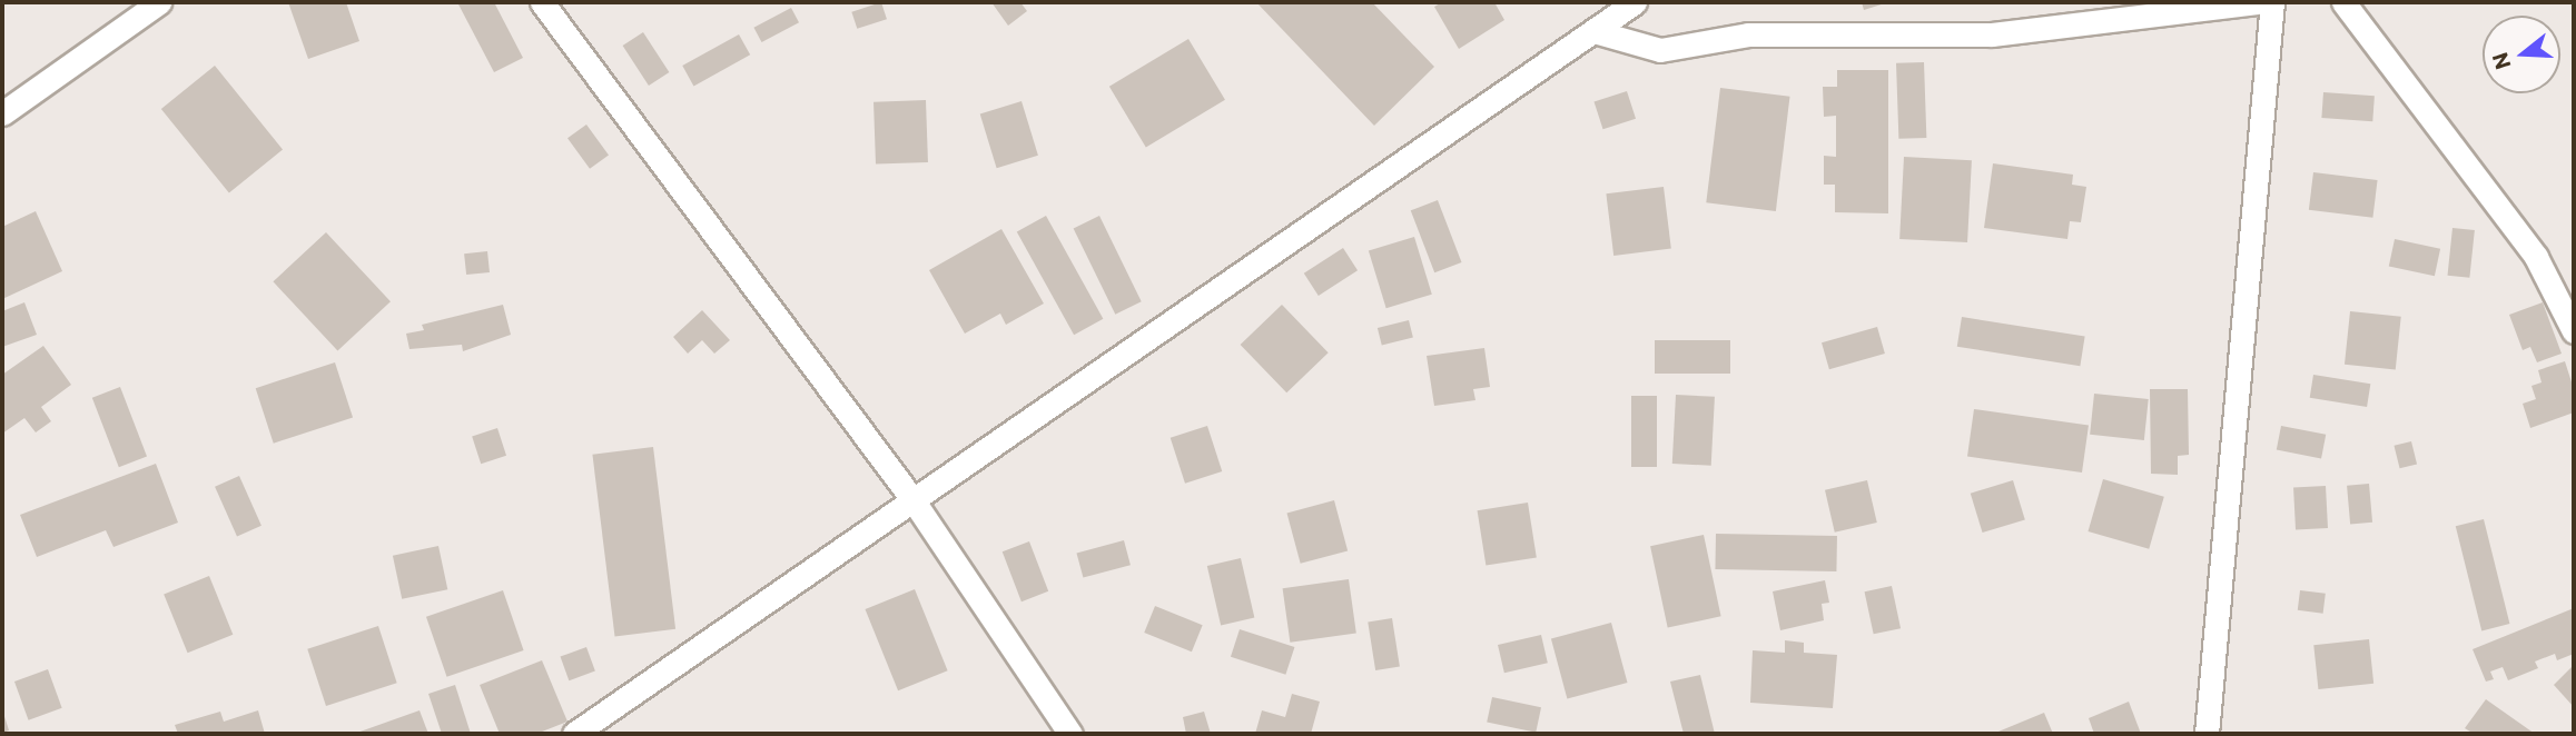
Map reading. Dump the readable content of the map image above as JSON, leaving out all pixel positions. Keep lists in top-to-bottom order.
{
  "north": "left"
}
